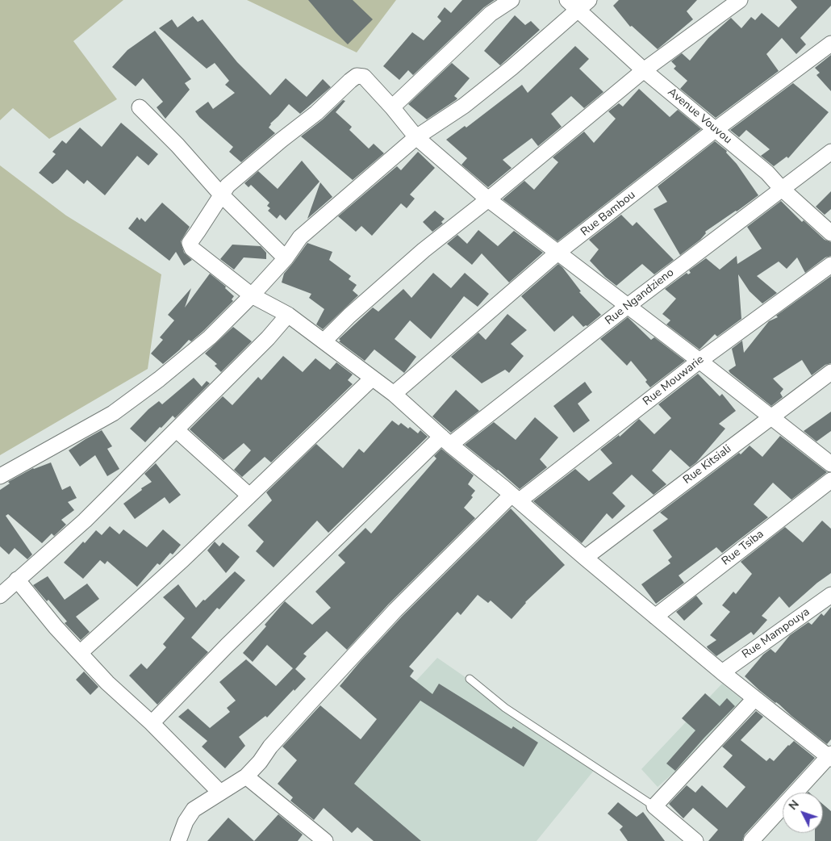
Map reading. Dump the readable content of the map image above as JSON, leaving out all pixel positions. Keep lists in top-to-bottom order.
{
  "streets": {
    "street": [
      "Avenue Vouvou",
      "Rue Bambou",
      "Rue Ngandzieno",
      "Rue Mouwarie",
      "Rue Kitsiali",
      "Rue Tsiba",
      "Rue Mampouya"
    ]
  },
  "crossings": [
    ["Avenue Vouvou", "Rue Bambou"],
    ["Avenue Vouvou", "Rue Ngandzieno"]
  ],
  "north": "top left"
}
